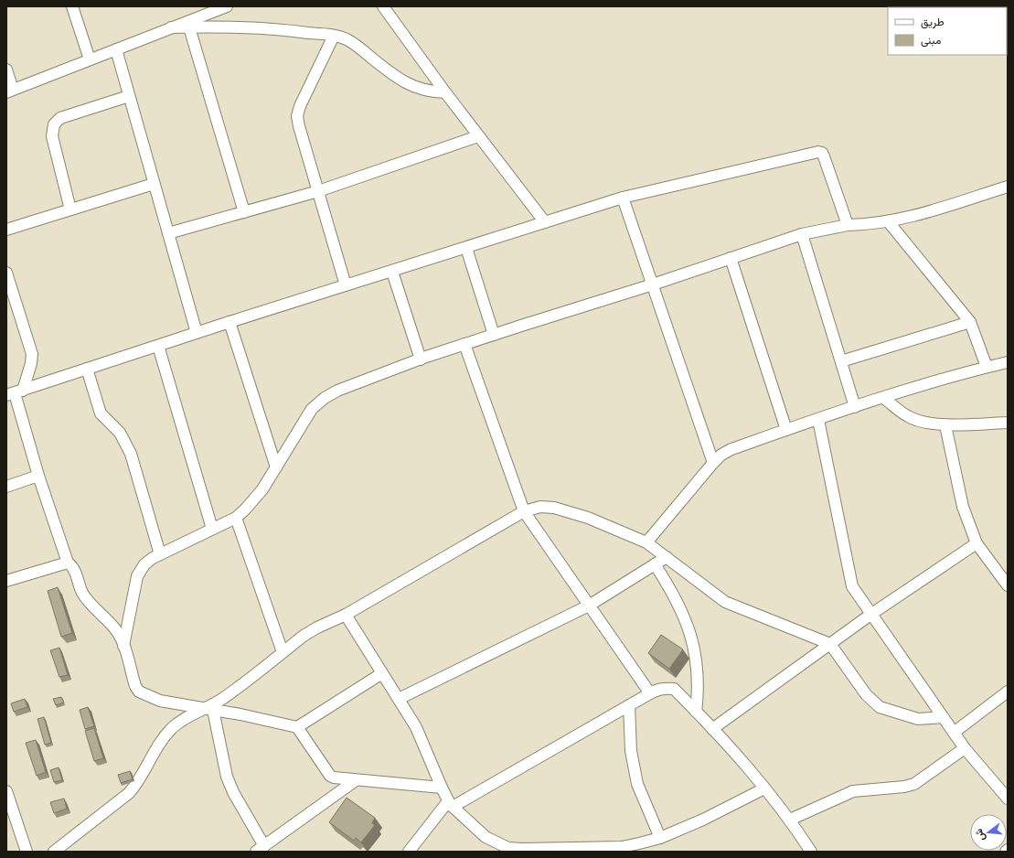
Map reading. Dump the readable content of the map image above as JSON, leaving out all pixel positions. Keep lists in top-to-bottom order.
{
  "legend": ["طريق", "مبنى"],
  "north": "left"
}
